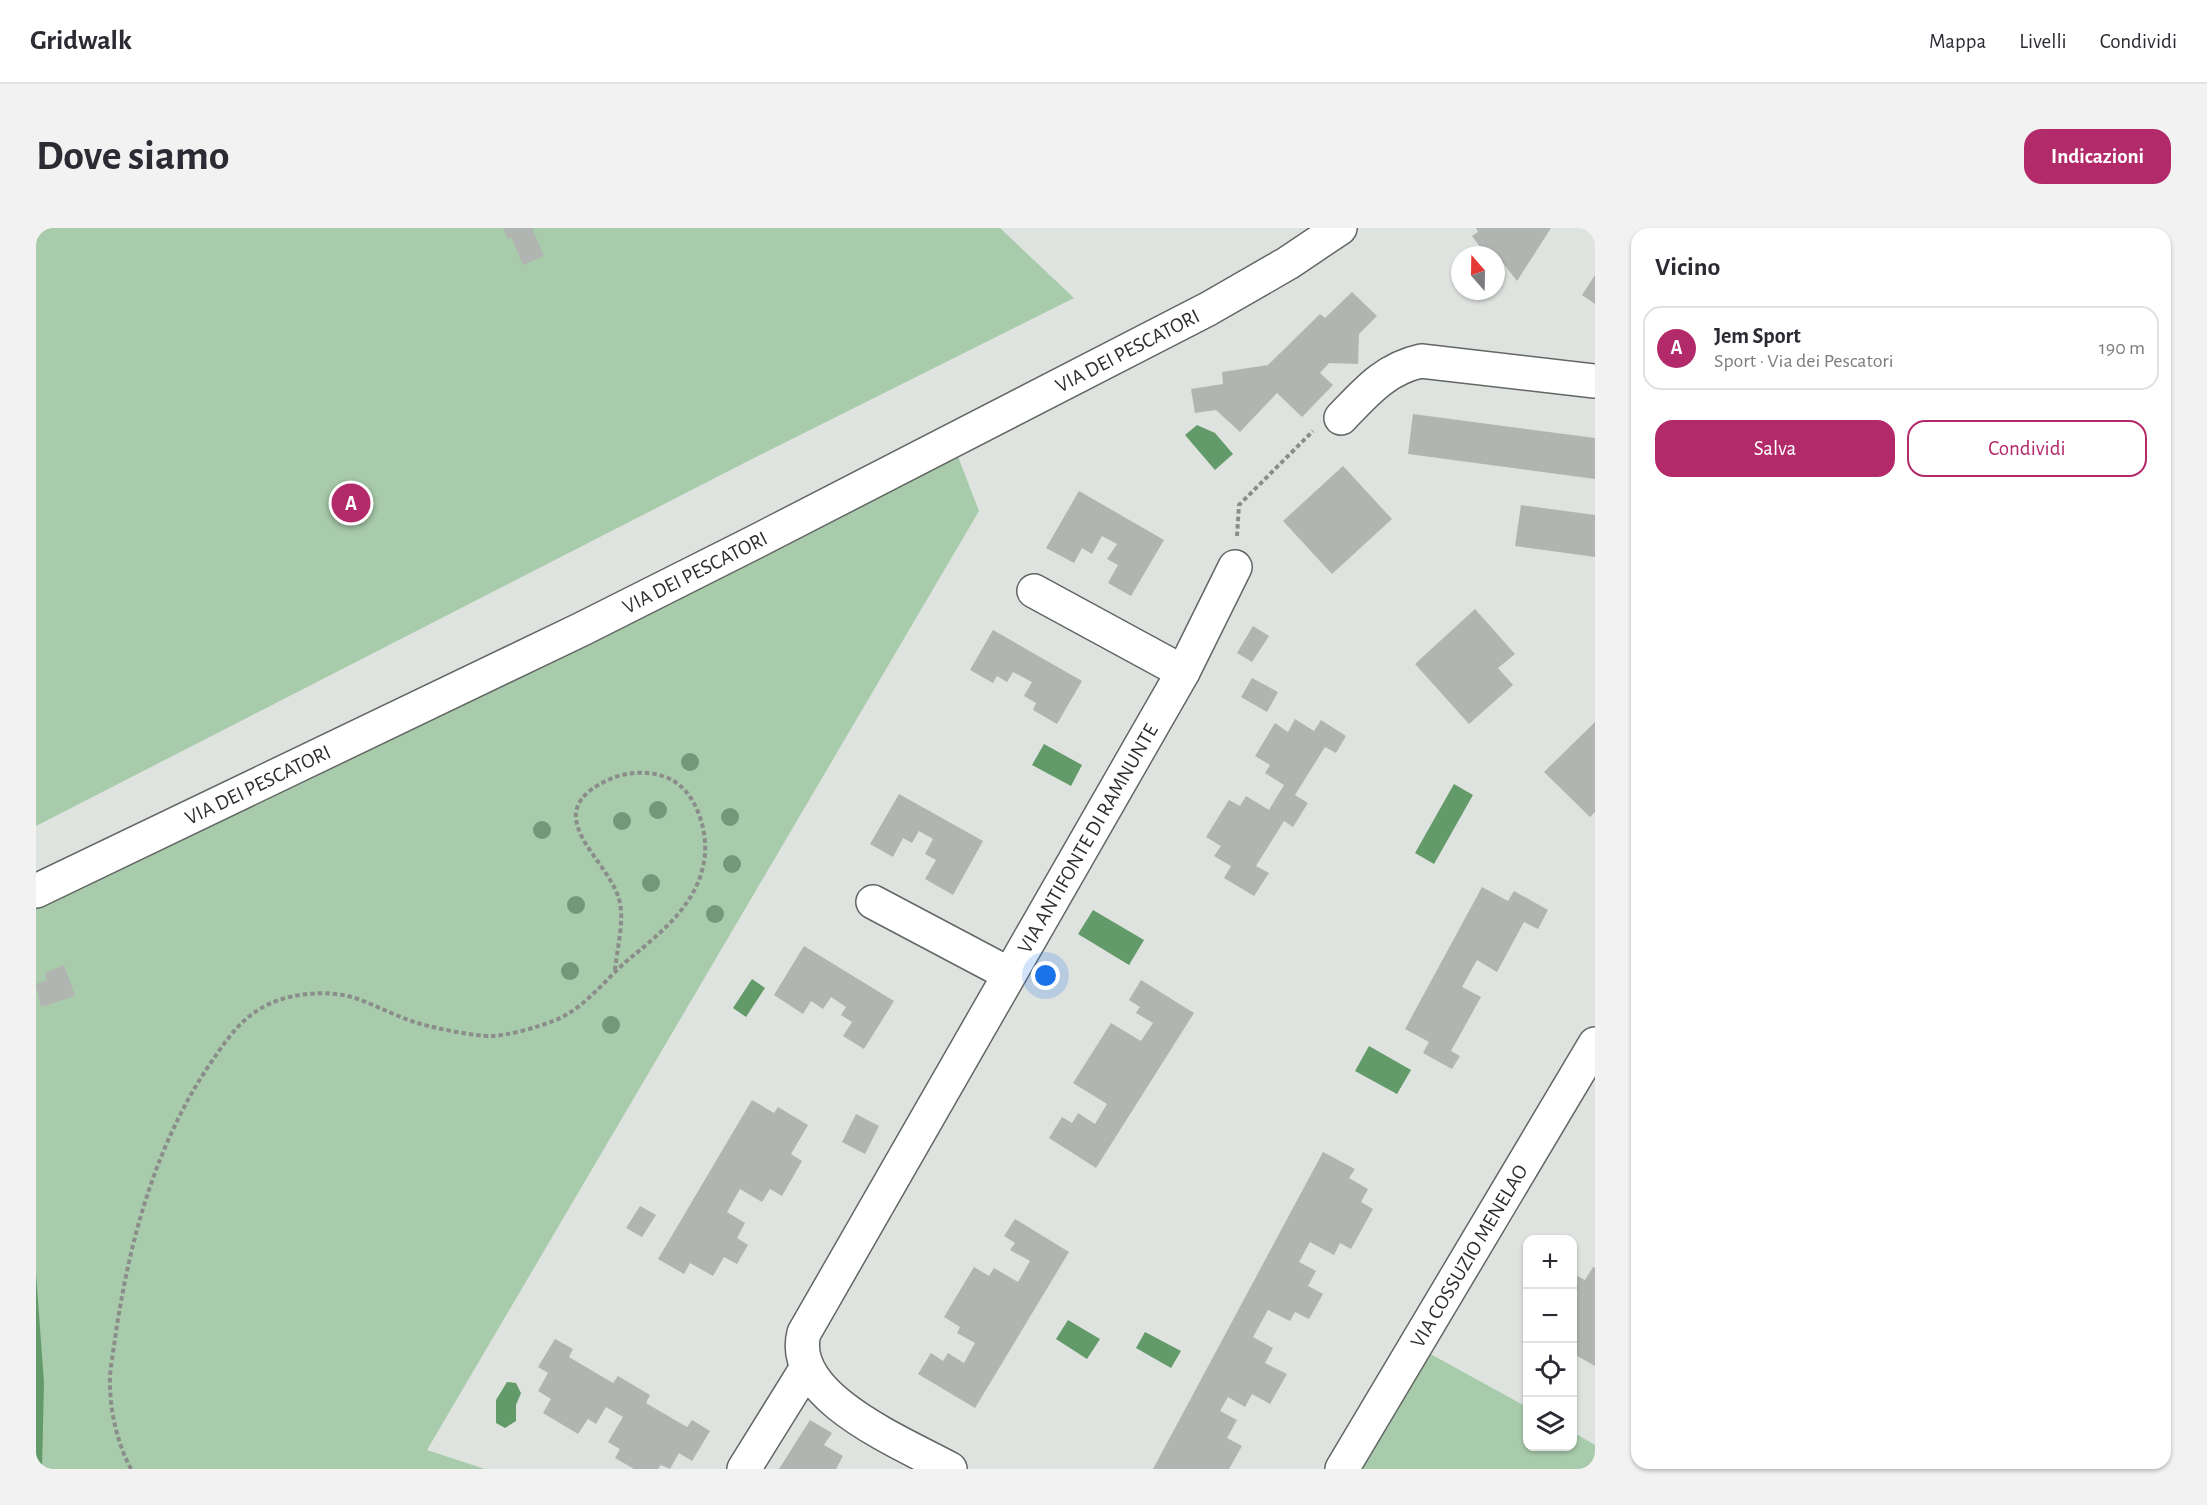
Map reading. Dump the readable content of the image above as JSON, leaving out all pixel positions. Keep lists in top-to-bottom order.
{
  "streets": {
    "street": ["VIA DEI PESCATORI", "VIA ANTIFONTE DI RAMNUNTE", "VIA COSSUZIO MENELAO"]
  },
  "north": "top",
  "page": {
    "header": "Gridwalk",
    "nav": ["Mappa", "Livelli", "Condividi"],
    "buttons": [
      "Indicazioni",
      ["Salva", "Condividi"]
    ],
    "title": "Dove siamo",
    "heading": "Vicino",
    "list": [
      {
        "mark": "A",
        "name": "Jem Sport",
        "note": "Sport · Via dei Pescatori",
        "value": "190 m"
      }
    ],
    "pins": "A",
    "map_buttons": ["+", "−"]
  }
}
